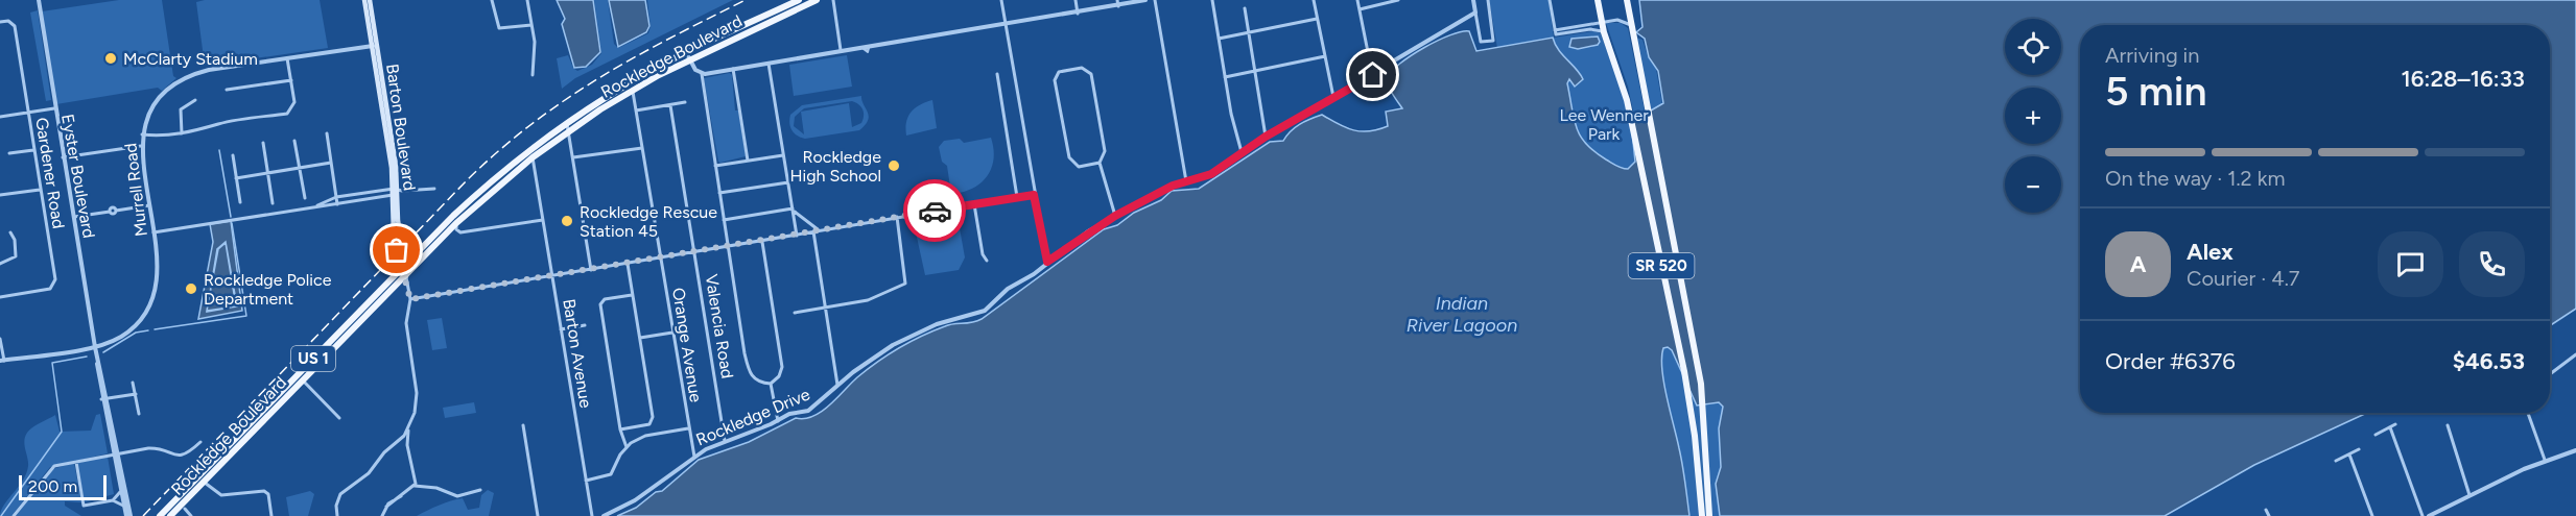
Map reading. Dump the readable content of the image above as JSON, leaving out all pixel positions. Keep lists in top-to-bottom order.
{
  "streets": {
    "main road": [
      "Rockledge Boulevard",
      "Barton Boulevard",
      "SR 520",
      "US 1"
    ],
    "street": [
      "Gardener Road",
      "Eyster Boulevard",
      "Murrell Road",
      "Valencia Road",
      "Orange Avenue",
      "Barton Avenue",
      "Rockledge Drive"
    ]
  },
  "crossings": [
    ["Rockledge Boulevard", "Barton Boulevard"],
    ["Rockledge Boulevard", "Orange Avenue"],
    ["Rockledge Boulevard", "Barton Avenue"],
    ["Barton Boulevard", "Murrell Road"],
    ["Eyster Boulevard", "Murrell Road"],
    ["Valencia Road", "Rockledge Drive"],
    ["Orange Avenue", "Rockledge Drive"]
  ],
  "water": ["Indian River Lagoon"],
  "parks": ["Lee Wenner Park"],
  "places": [
    "McClarty Stadium",
    "Rockledge High School",
    "Rockledge Rescue Station 45",
    "Rockledge Police Department"
  ],
  "scale_bar": "200 m",
  "page": {
    "map_buttons": ["+", "−"],
    "heading": ["5 min", "Arriving in", "16:28–16:33"],
    "panel": [
      "Alex",
      "Courier · 4.7",
      "Order #6376",
      "$46.53"
    ],
    "bar": "On the way · 1.2 km",
    "round": "A",
    "scale": "200 m"
  }
}
